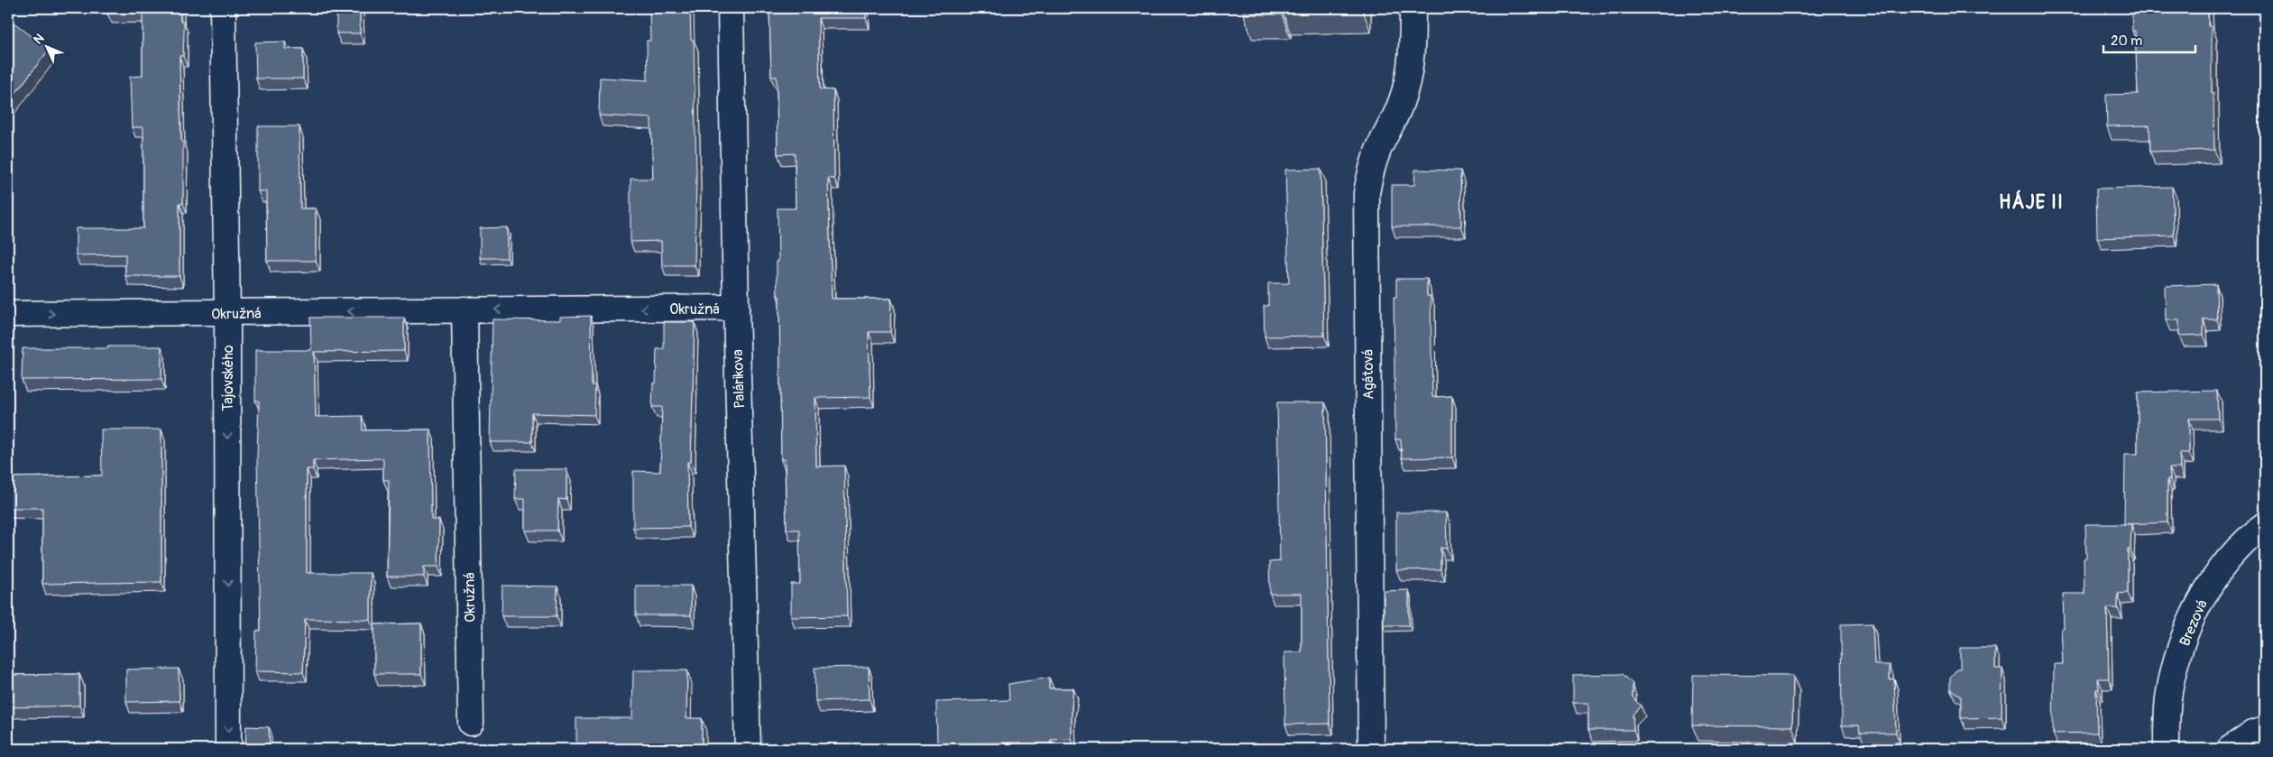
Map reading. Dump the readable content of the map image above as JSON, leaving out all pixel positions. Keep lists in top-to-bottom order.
{
  "streets": {
    "street": [
      "Okružná",
      "Agátová",
      "Tajovského",
      "Palárikova",
      "Brezová"
    ]
  },
  "crossings": [
    ["Okružná", "Tajovského"],
    ["Okružná", "Palárikova"]
  ],
  "one_way": ["Tajovského"],
  "districts": ["HÁJE II"],
  "scale_bar": "20 m",
  "north": "top left"
}
